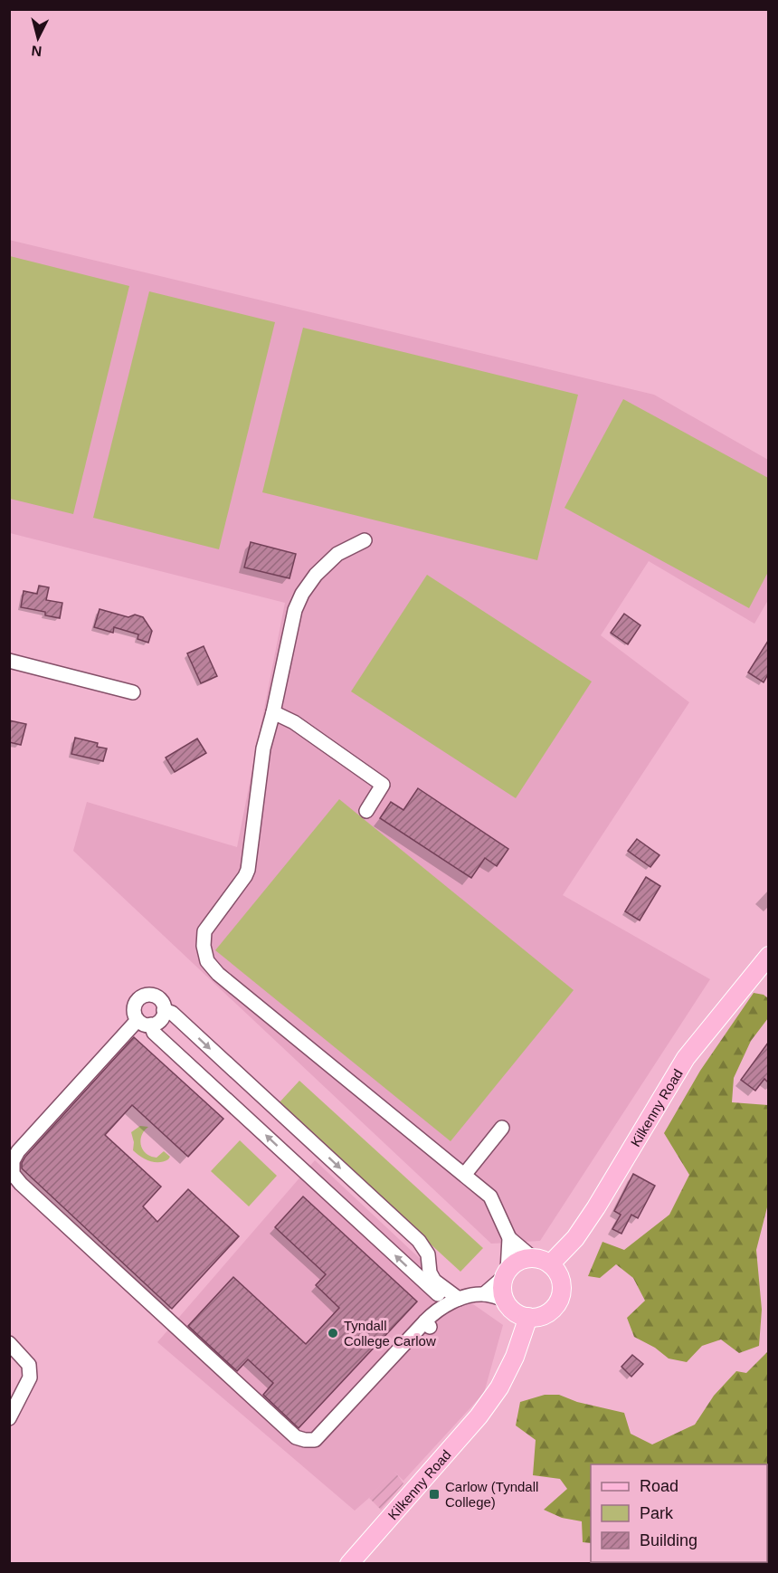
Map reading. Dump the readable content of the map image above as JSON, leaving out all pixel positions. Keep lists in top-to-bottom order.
{
  "streets": {
    "main road": ["Kilkenny Road"]
  },
  "places": {
    "other": ["Tyndall College Carlow"],
    "transit": ["Carlow (Tyndall College)"]
  },
  "legend": ["Road", "Park", "Building"],
  "north": "bottom"
}
